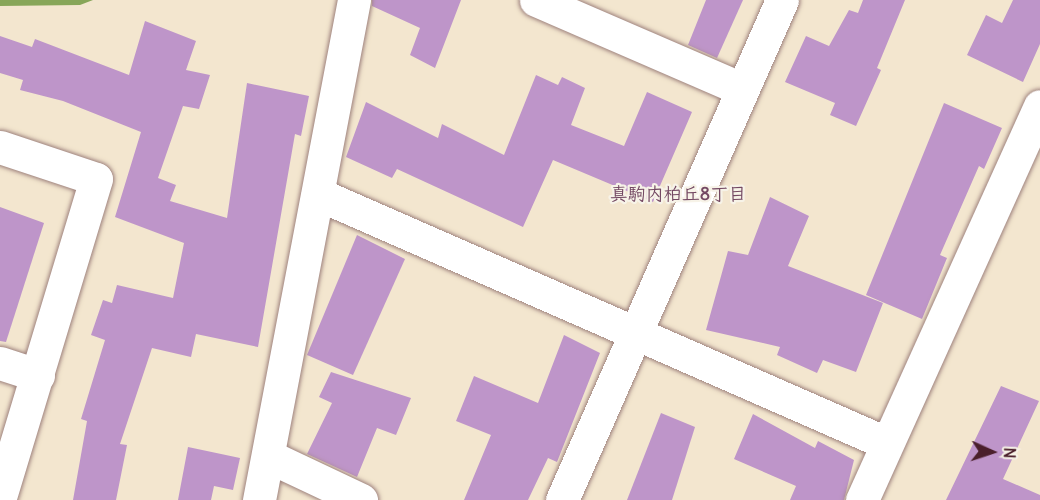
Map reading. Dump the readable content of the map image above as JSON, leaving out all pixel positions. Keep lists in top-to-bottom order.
{
  "districts": ["真駒内柏丘8丁目"],
  "north": "right"
}
